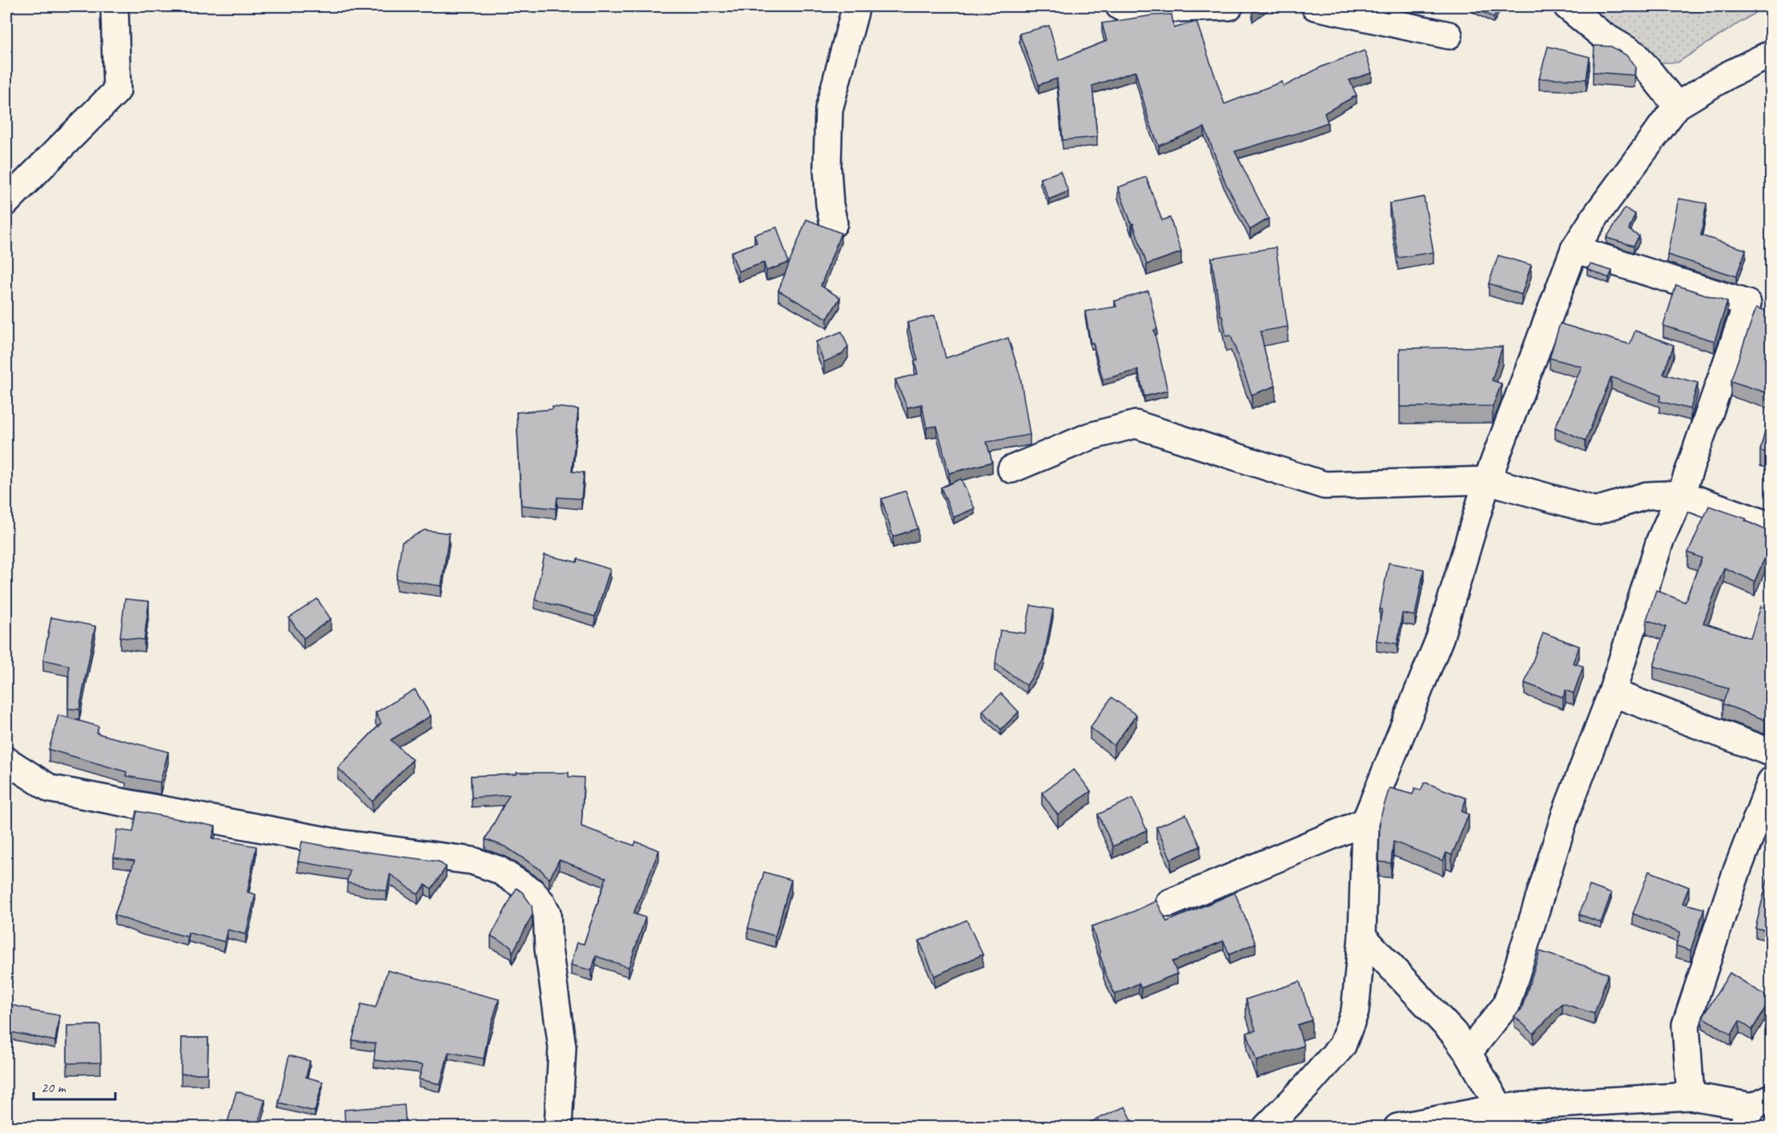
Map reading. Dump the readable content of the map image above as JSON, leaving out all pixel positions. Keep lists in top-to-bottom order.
{
  "scale_bar": "20 m"
}
